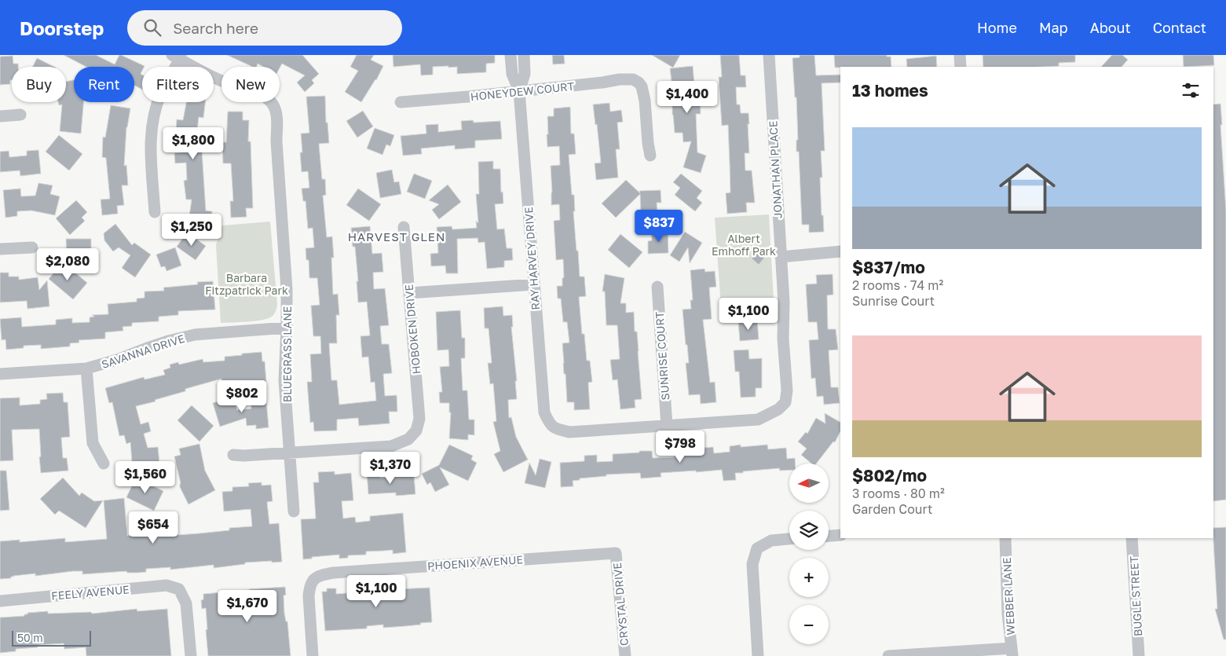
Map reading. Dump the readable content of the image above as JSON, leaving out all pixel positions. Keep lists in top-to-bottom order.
{
  "streets": {
    "street": [
      "HONEYDEW COURT",
      "JONATHAN PLACE",
      "RAY HARVEY DRIVE",
      "HOBOKEN DRIVE",
      "SAVANNA DRIVE",
      "BLUEGRASS LANE",
      "SUNRISE COURT",
      "PHOENIX AVENUE",
      "FEELY AVENUE",
      "WEBBER LANE",
      "BUGLE STREET",
      "CRYSTAL DRIVE"
    ]
  },
  "crossings": [
    ["HONEYDEW COURT", "RAY HARVEY DRIVE"],
    ["JONATHAN PLACE", "RAY HARVEY DRIVE"],
    ["JONATHAN PLACE", "SUNRISE COURT"],
    ["RAY HARVEY DRIVE", "SUNRISE COURT"],
    ["HOBOKEN DRIVE", "BLUEGRASS LANE"],
    ["SAVANNA DRIVE", "BLUEGRASS LANE"],
    ["PHOENIX AVENUE", "CRYSTAL DRIVE"]
  ],
  "districts": ["HARVEST GLEN"],
  "parks": ["Albert Emhoff Park", "Barbara Fitzpatrick Park"],
  "scale_bar": "50 m",
  "north": "left",
  "page": {
    "header": "Doorstep",
    "search": "Search here",
    "nav": [
      "Home",
      "Map",
      "About",
      "Contact"
    ],
    "chip": [
      "Buy",
      "Rent",
      "Filters",
      "New"
    ],
    "heading": "13 homes",
    "price": [
      "$1,400",
      "$1,800",
      "$837",
      "$1,250",
      "$2,080",
      "$1,100",
      "$802",
      "$798",
      "$1,370",
      "$1,560",
      "$654",
      "$1,100",
      "$1,670"
    ],
    "list": [
      {
        "name": "$837/mo",
        "note": "2 rooms · 74 m² · Sunrise Court"
      },
      {
        "name": "$802/mo",
        "note": "3 rooms · 80 m² · Garden Court"
      }
    ],
    "map_buttons": ["+", "−"],
    "scale": "50 m"
  }
}
